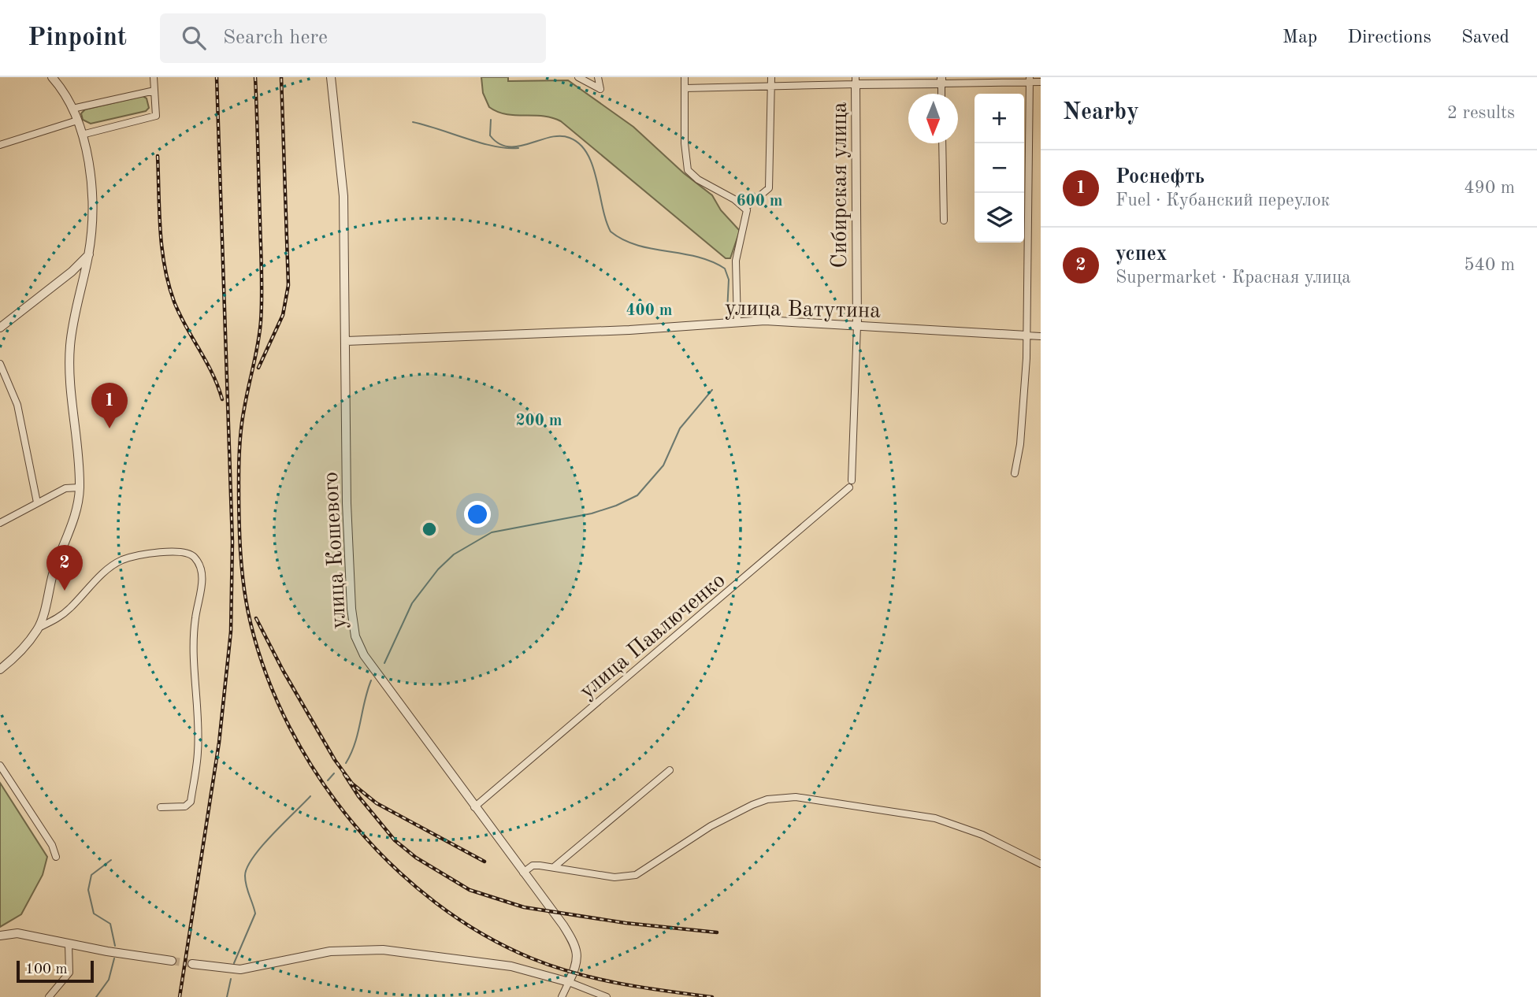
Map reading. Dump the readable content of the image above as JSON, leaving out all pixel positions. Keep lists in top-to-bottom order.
{
  "streets": {
    "street": [
      "Сибирская улица",
      "улица Ватутина",
      "улица Кошевого",
      "улица Павлюченко"
    ]
  },
  "crossings": [
    ["Сибирская улица", "улица Ватутина"],
    ["Сибирская улица", "улица Павлюченко"],
    ["улица Ватутина", "улица Кошевого"],
    ["улица Ватутина", "улица Павлюченко"],
    ["улица Кошевого", "улица Павлюченко"]
  ],
  "scale_bar": "100 m",
  "north": "bottom",
  "page": {
    "header": "Pinpoint",
    "search": "Search here",
    "nav": ["Map", "Directions", "Saved"],
    "heading": ["Nearby", "2 results"],
    "map_buttons": ["+", "−"],
    "list": [
      {
        "mark": "1",
        "name": "Роснефть",
        "note": "Fuel · Кубанский переулок",
        "value": "490 m"
      },
      {
        "mark": "2",
        "name": "успех",
        "note": "Supermarket · Красная улица",
        "value": "540 m"
      }
    ],
    "pins": ["1", "2"],
    "scale": "100 m"
  },
  "rings": ["600 m", "400 m", "200 m"]
}
